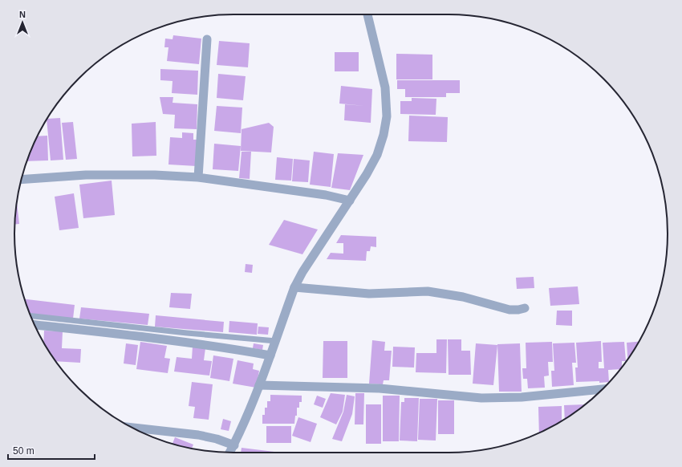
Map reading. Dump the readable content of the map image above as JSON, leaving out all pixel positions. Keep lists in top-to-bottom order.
{
  "scale_bar": "50 m",
  "north": "top"
}
